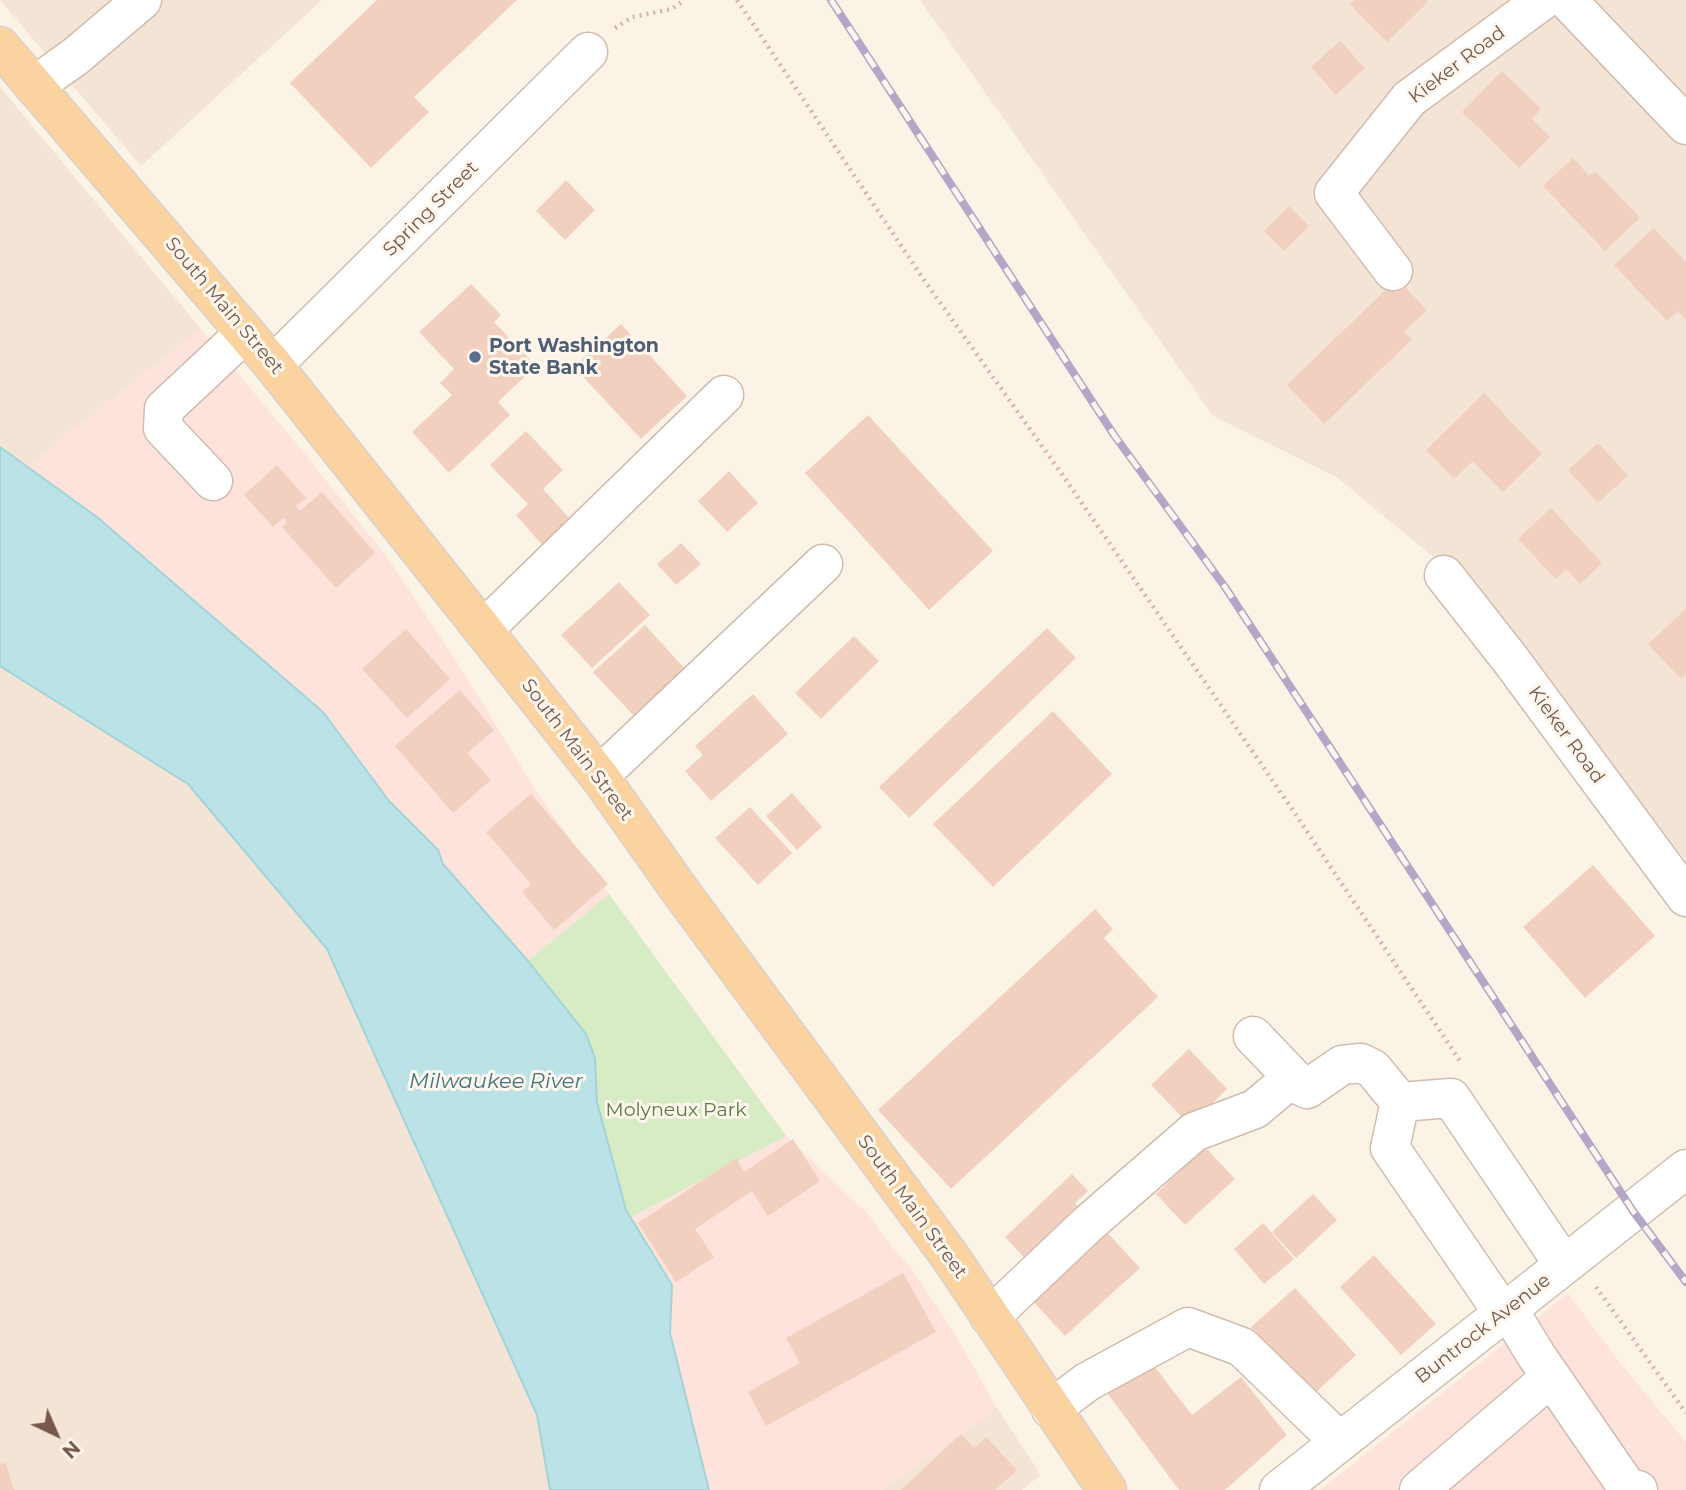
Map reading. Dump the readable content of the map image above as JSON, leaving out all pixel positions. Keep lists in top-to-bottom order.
{
  "streets": {
    "main road": ["South Main Street"],
    "street": ["Kieker Road", "Spring Street", "Buntrock Avenue"]
  },
  "crossings": [
    ["Spring Street", "South Main Street"]
  ],
  "water": ["Milwaukee River"],
  "parks": ["Molyneux Park"],
  "places": ["Port Washington State Bank"],
  "north": "bottom right"
}
